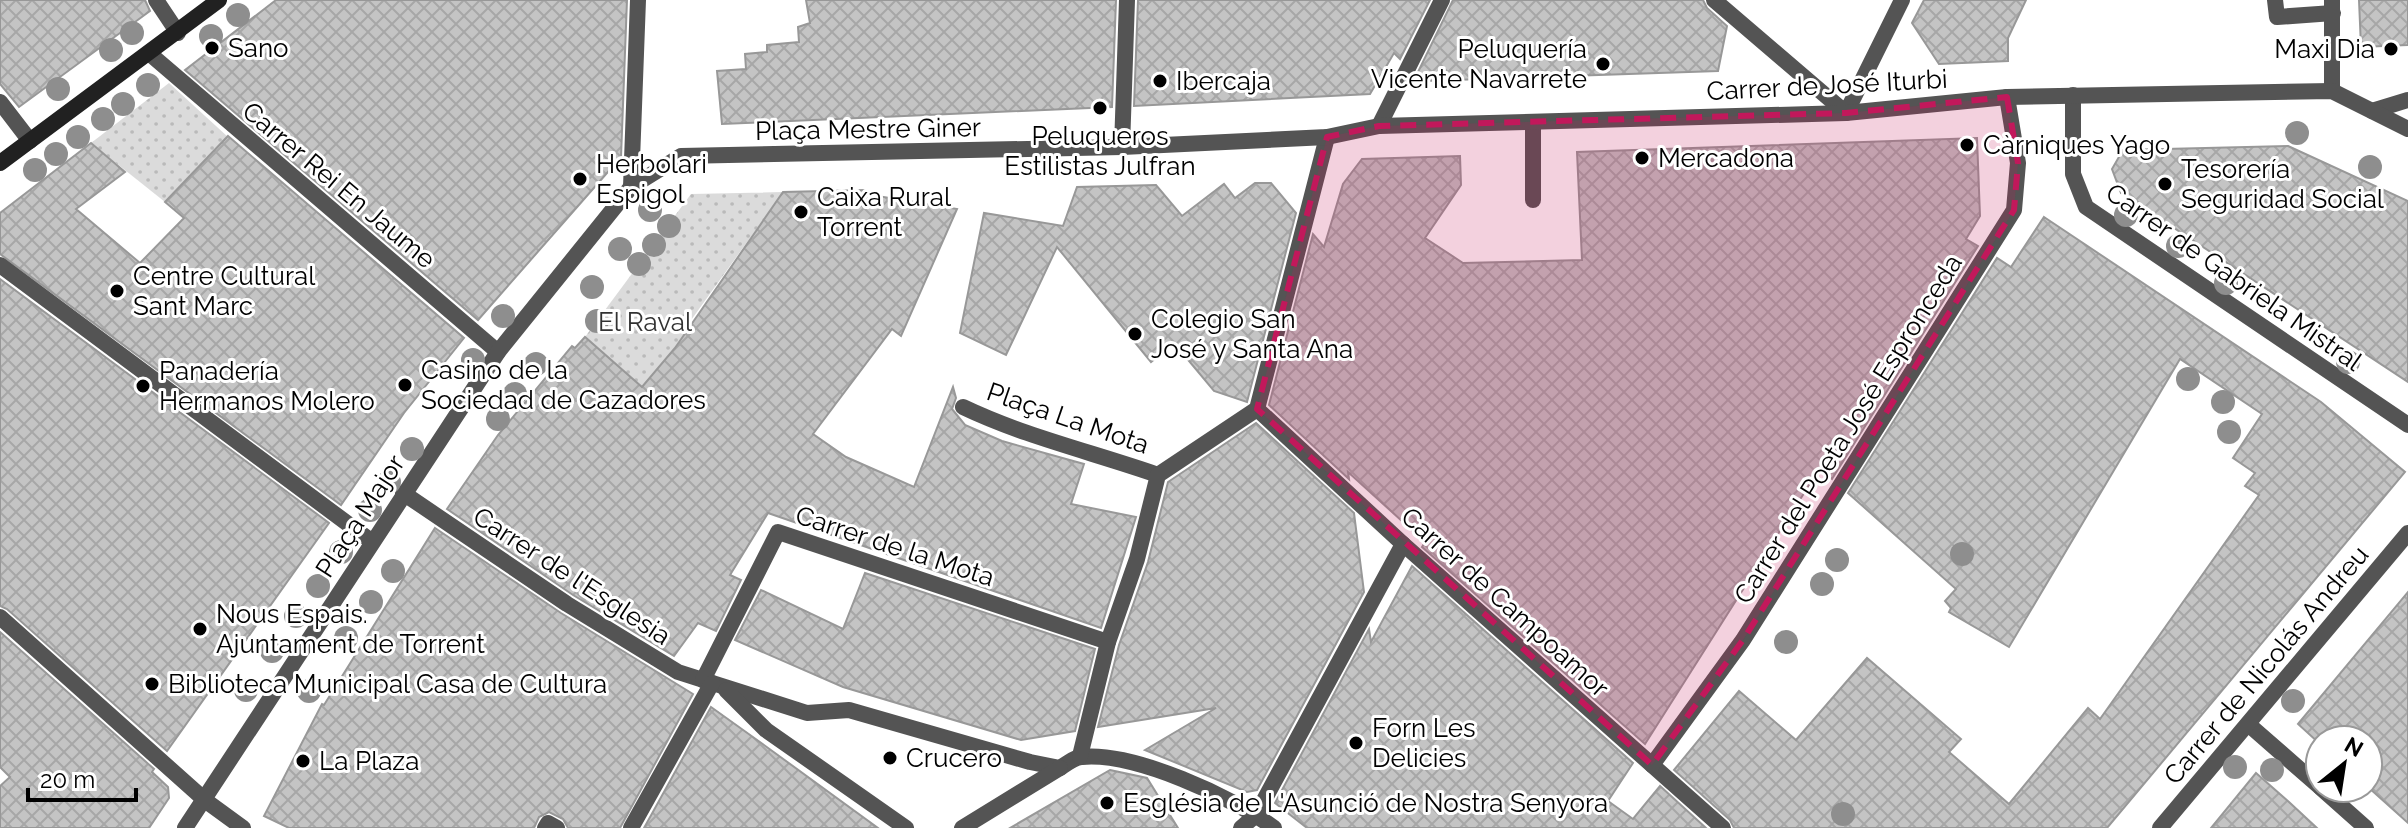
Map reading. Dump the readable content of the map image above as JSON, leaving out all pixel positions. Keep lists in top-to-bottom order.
{
  "streets": {
    "street": [
      "Carrer de José Iturbi",
      "Plaça Mestre Giner",
      "Carrer Rei En Jaume",
      "Carrer de Gabriela Mistral",
      "Plaça La Mota",
      "Carrer del Poeta José Espronceda",
      "Plaça Major",
      "Carrer de la Mota",
      "Carrer de l'Esglesia",
      "Carrer de Campoamor",
      "Carrer de Nicolás Andreu"
    ]
  },
  "crossings": [
    ["Carrer de José Iturbi", "Plaça Mestre Giner"],
    ["Carrer de José Iturbi", "Carrer de Gabriela Mistral"],
    ["Carrer de José Iturbi", "Carrer del Poeta José Espronceda"],
    ["Plaça Mestre Giner", "Carrer Rei En Jaume"],
    ["Plaça Mestre Giner", "Plaça Major"],
    ["Carrer Rei En Jaume", "Plaça Major"],
    ["Carrer del Poeta José Espronceda", "Carrer de Campoamor"],
    ["Plaça Major", "Carrer de l'Esglesia"],
    ["Carrer de la Mota", "Carrer de l'Esglesia"]
  ],
  "parks": ["El Raval"],
  "places": [
    "Sano",
    "Maxi Dia",
    "Peluquería Vicente Navarrete",
    "Ibercaja",
    "Peluqueros Estilistas Julfran",
    "Càrniques Yago",
    "Mercadona",
    "Herbolari Espigol",
    "Tesorería Seguridad Social",
    "Caixa Rural Torrent",
    "Centre Cultural Sant Marc",
    "Colegio San José y Santa Ana",
    "Casino de la Sociedad de Cazadores",
    "Panadería Hermanos Molero",
    "Nous Espais. Ajuntament de Torrent",
    "Biblioteca Municipal Casa de Cultura",
    "Forn Les Delicies",
    "Crucero",
    "La Plaza",
    "Església de L'Asunció de Nostra Senyora"
  ],
  "scale_bar": "20 m",
  "north": "top right"
}
